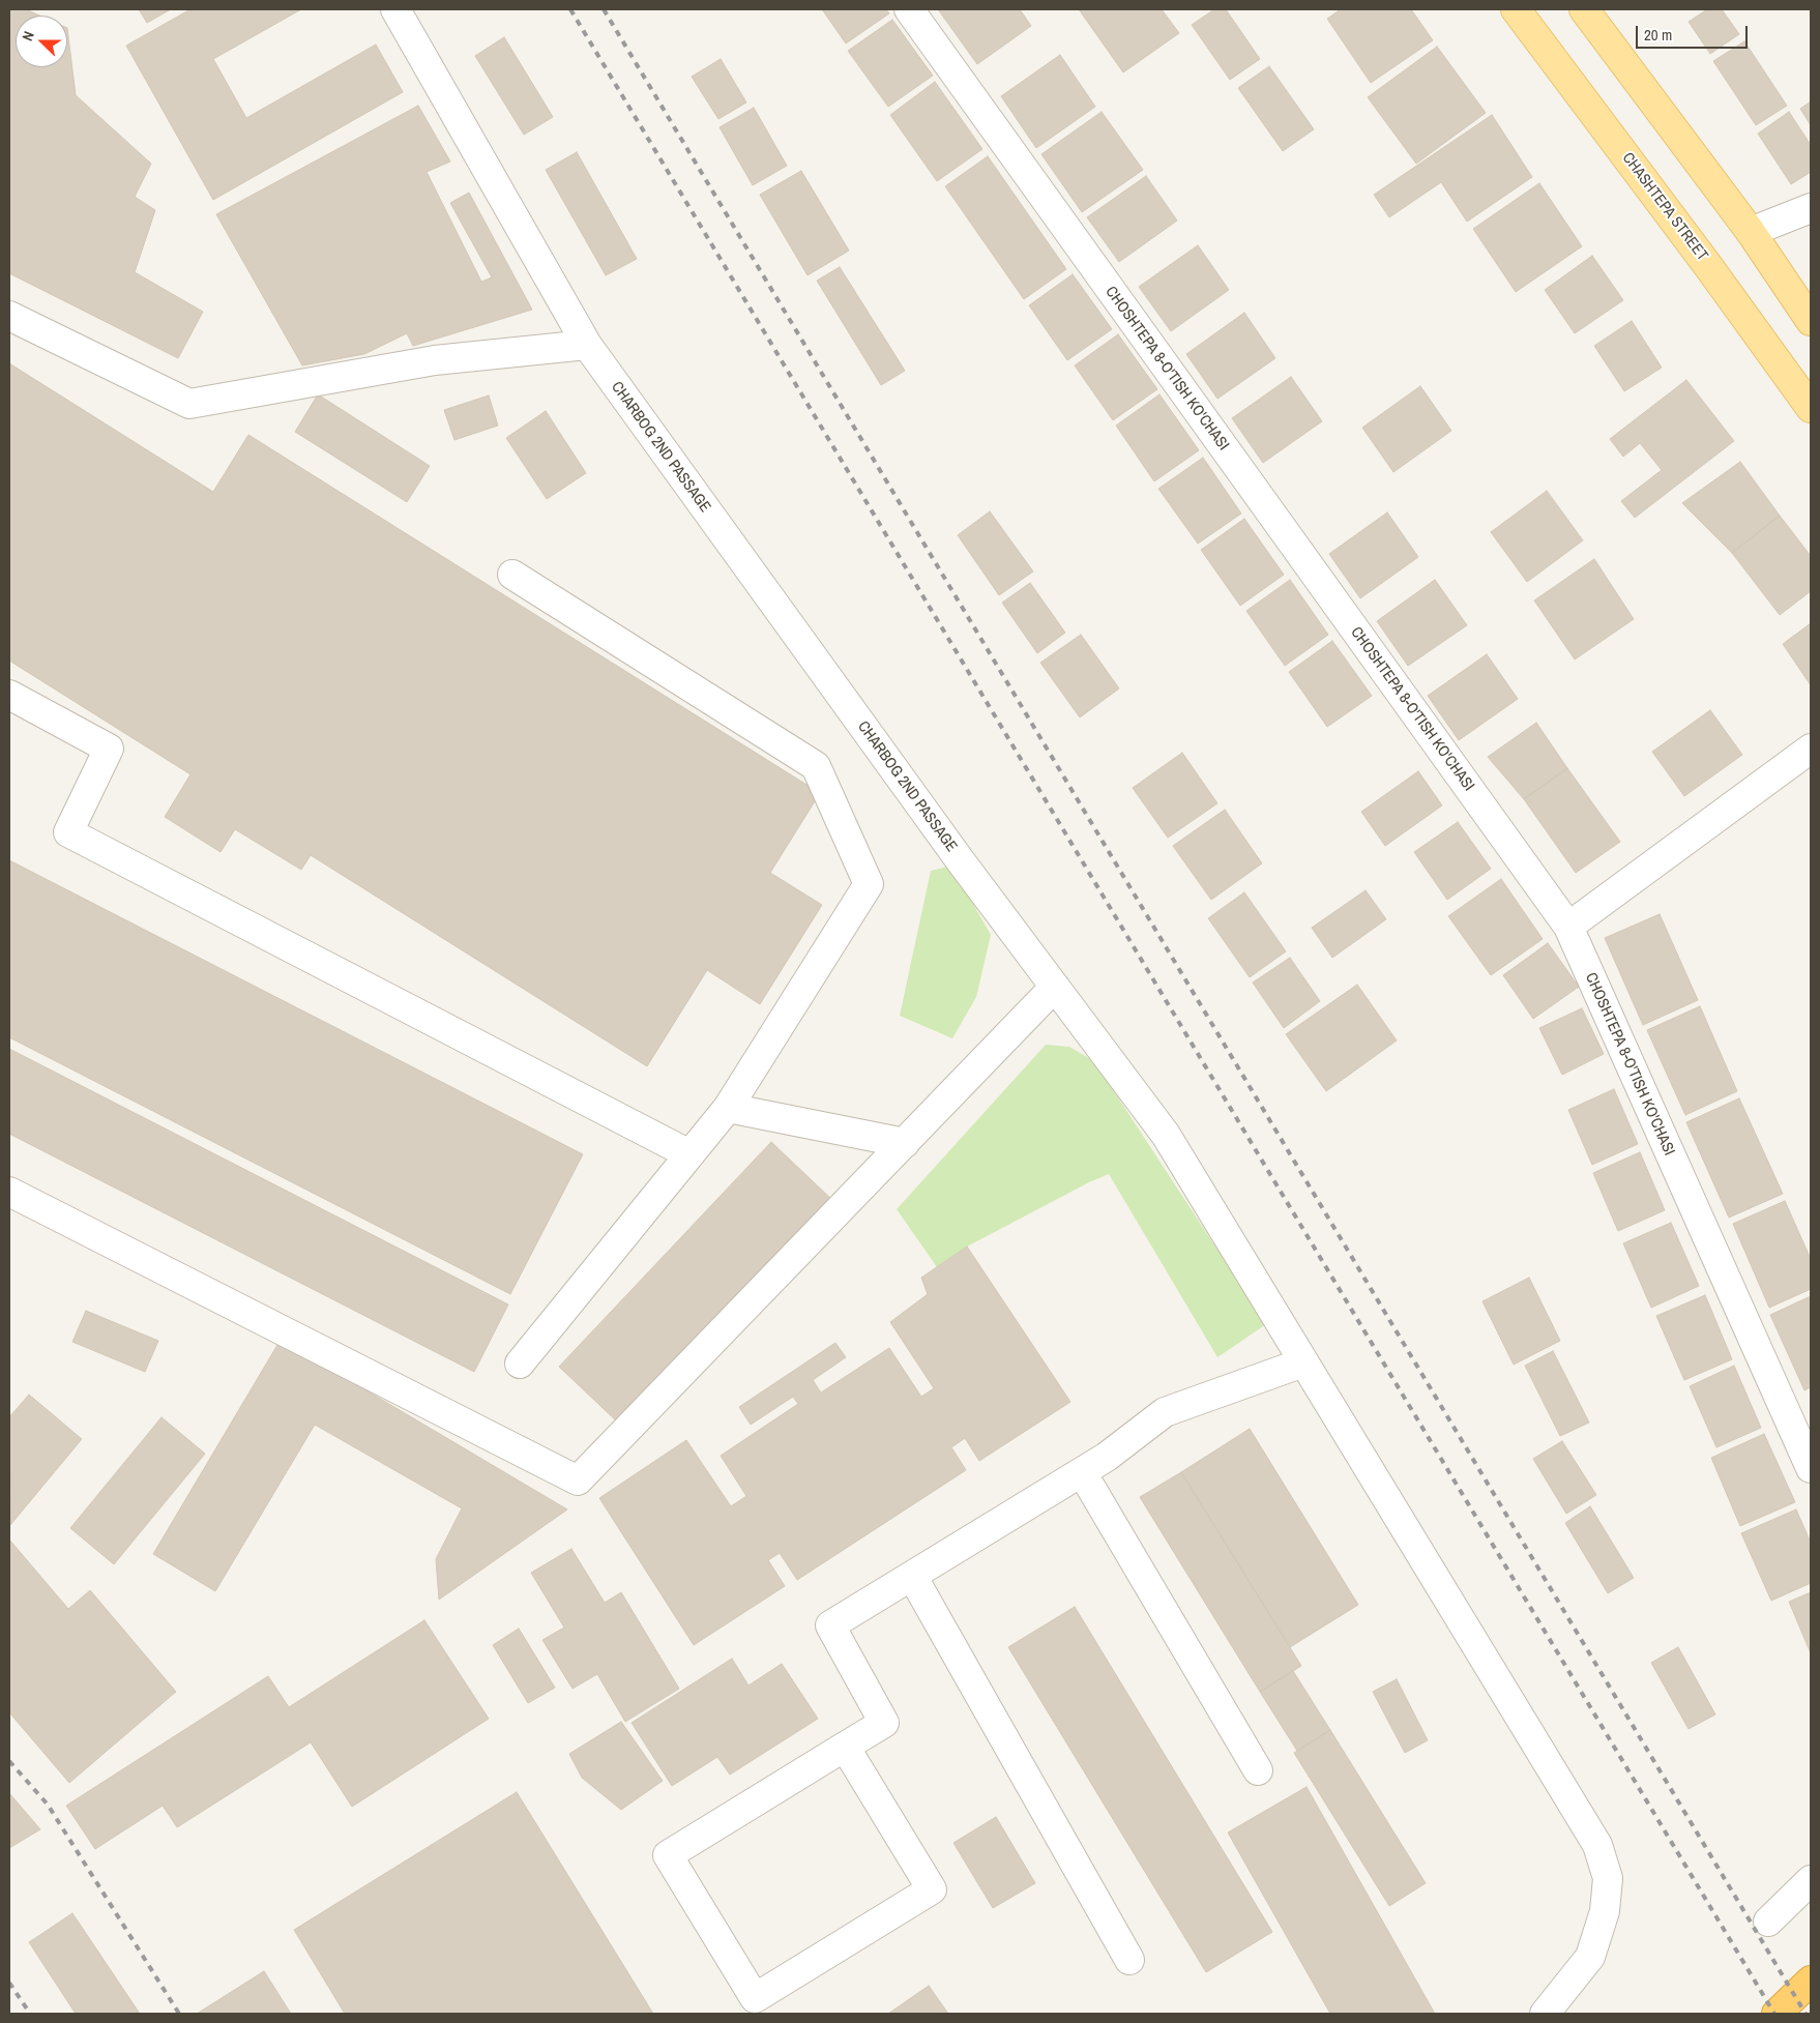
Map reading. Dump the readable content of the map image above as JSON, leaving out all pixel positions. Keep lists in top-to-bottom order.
{
  "streets": {
    "main road": ["CHASHTEPA STREET"],
    "street": ["CHOSHTEPA 8-O'TISH KO'CHASI", "CHARBOG 2ND PASSAGE"]
  },
  "scale_bar": "20 m",
  "north": "left"
}
